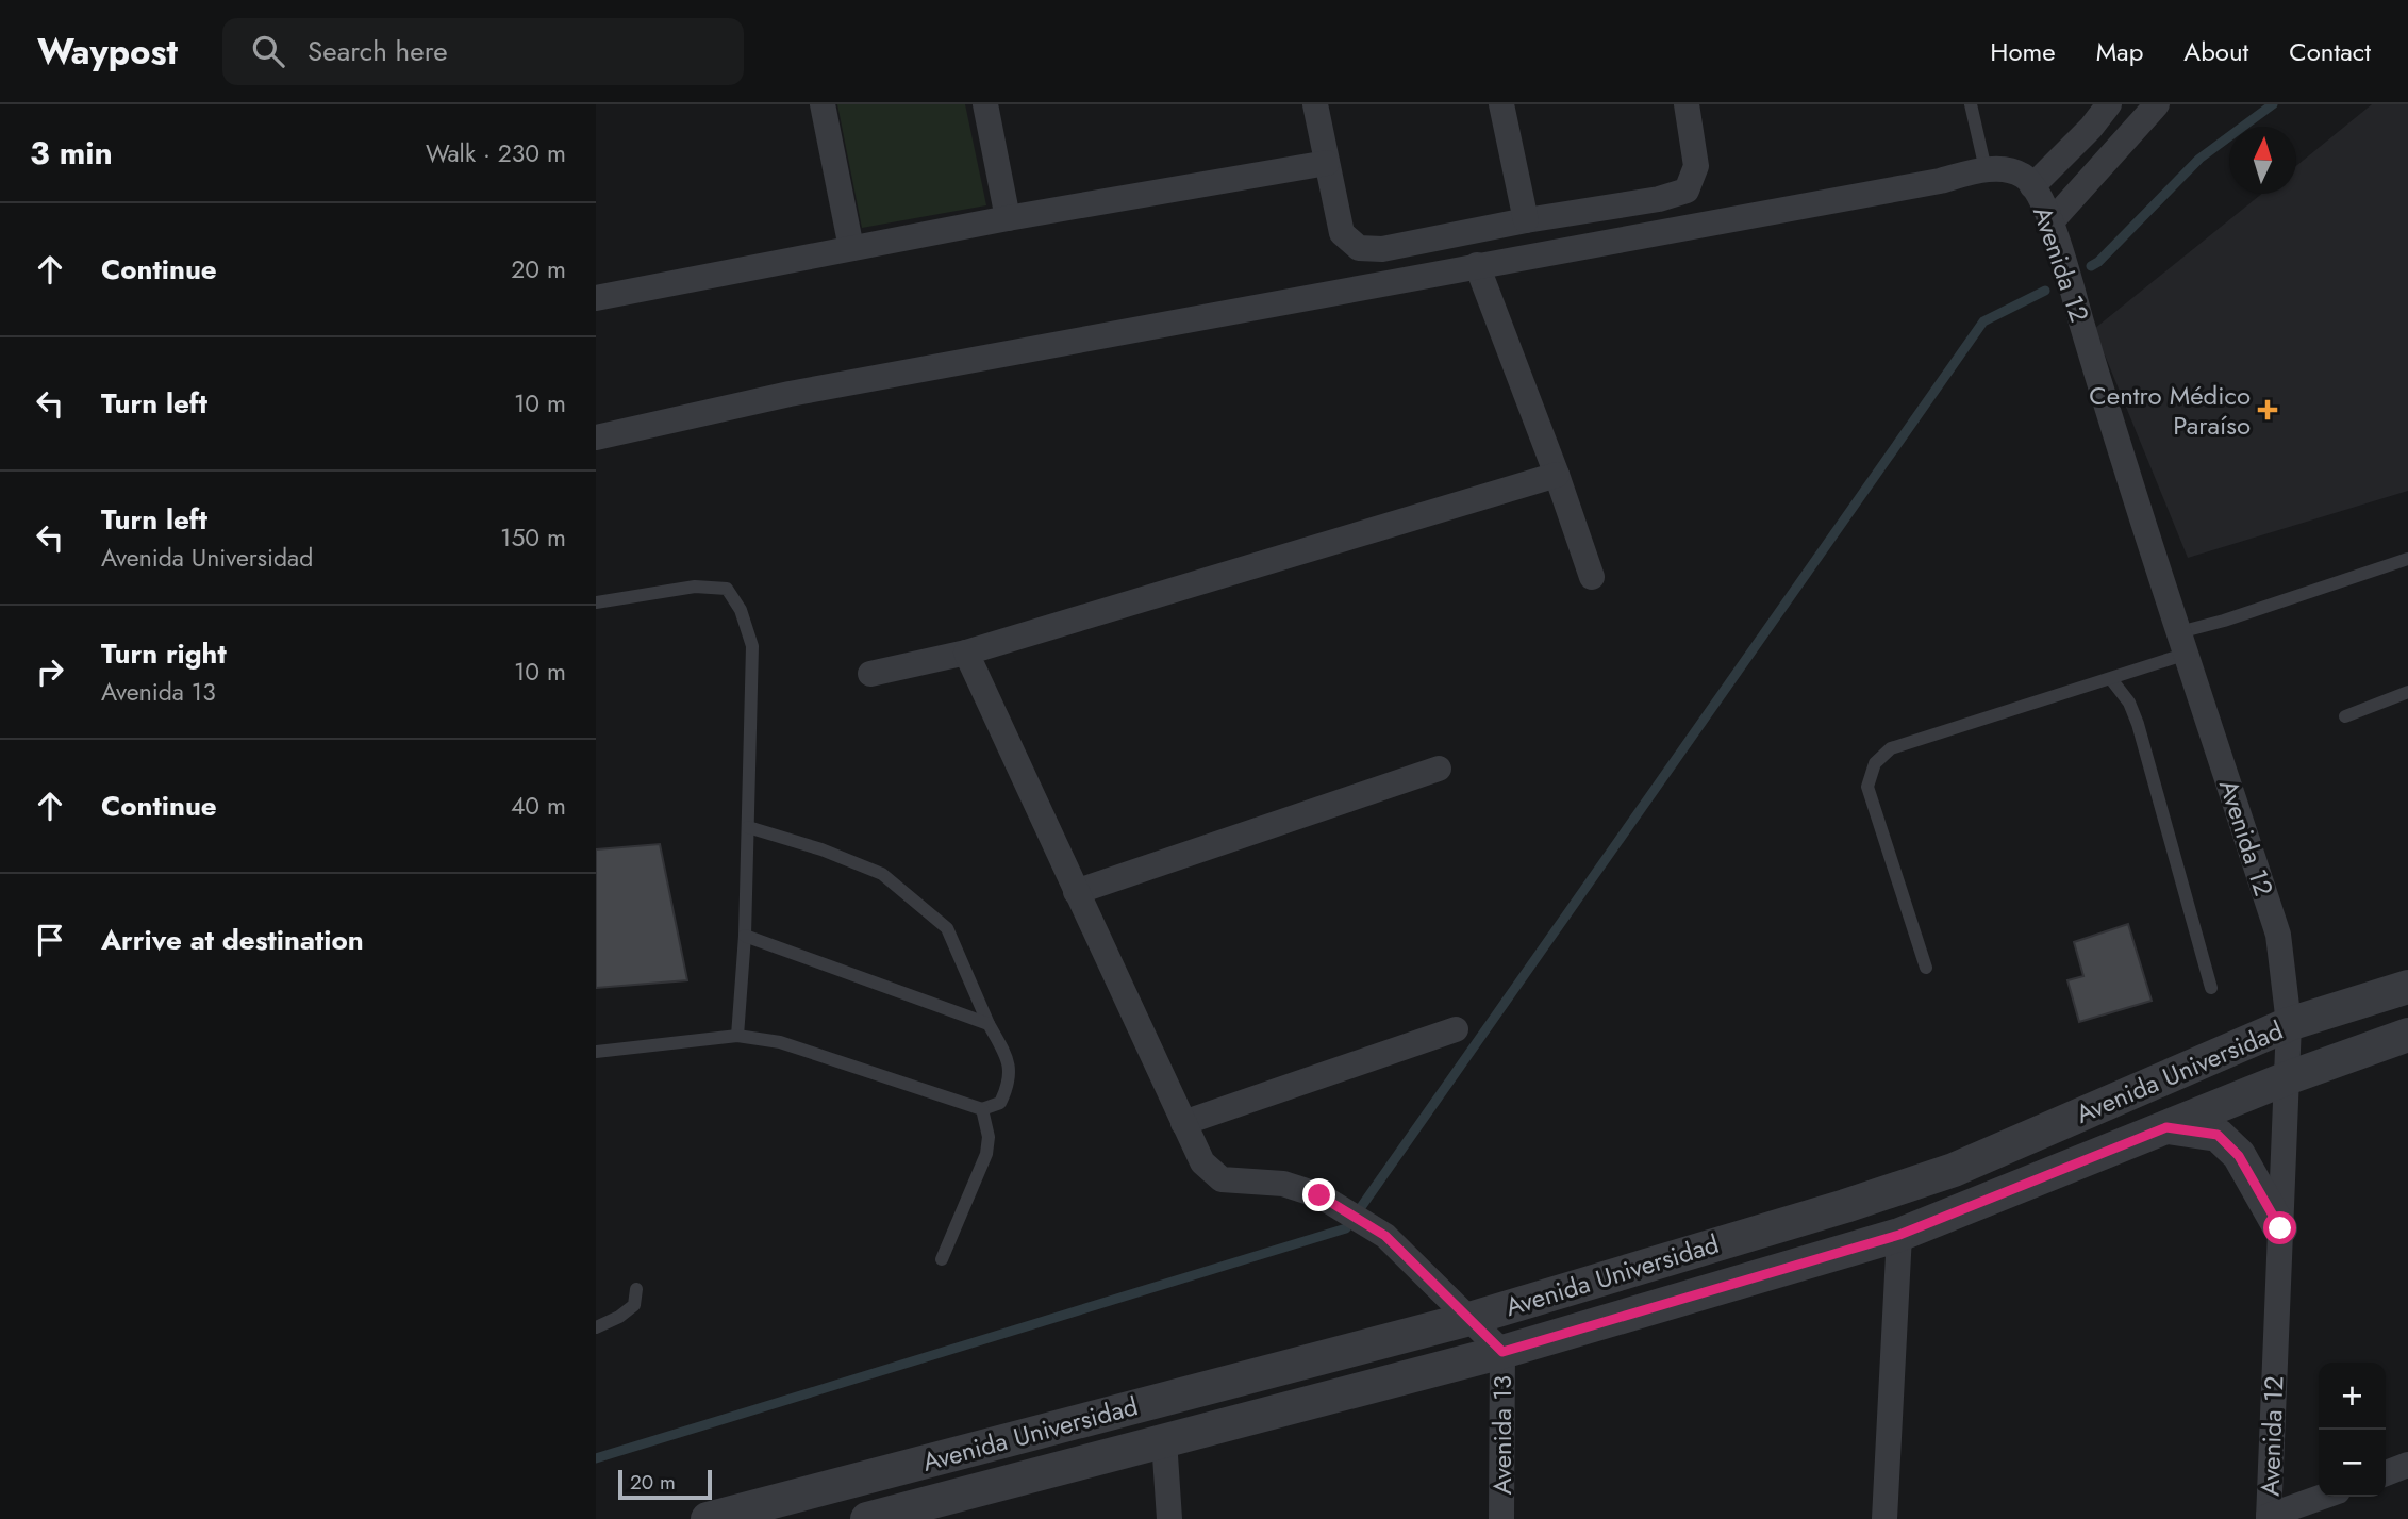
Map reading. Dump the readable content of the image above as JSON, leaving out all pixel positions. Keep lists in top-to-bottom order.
{
  "streets": {
    "street": ["Avenida 12", "Avenida Universidad", "Avenida 13"]
  },
  "crossings": [
    ["Avenida 12", "Avenida Universidad"],
    ["Avenida Universidad", "Avenida 13"]
  ],
  "places": {
    "health": ["Centro Médico Paraíso"]
  },
  "scale_bar": "20 m",
  "north": "top",
  "page": {
    "header": "Waypost",
    "search": "Search here",
    "nav": [
      "Home",
      "Map",
      "About",
      "Contact"
    ],
    "heading": ["3 min", "Walk · 230 m"],
    "list": [
      ["Continue", "20 m"],
      ["Turn left", "10 m"],
      ["Turn left", "Avenida Universidad", "150 m"],
      ["Turn right", "Avenida 13", "10 m"],
      ["Continue", "40 m"],
      "Arrive at destination"
    ],
    "map_buttons": ["+", "−"],
    "scale": "20 m"
  }
}
